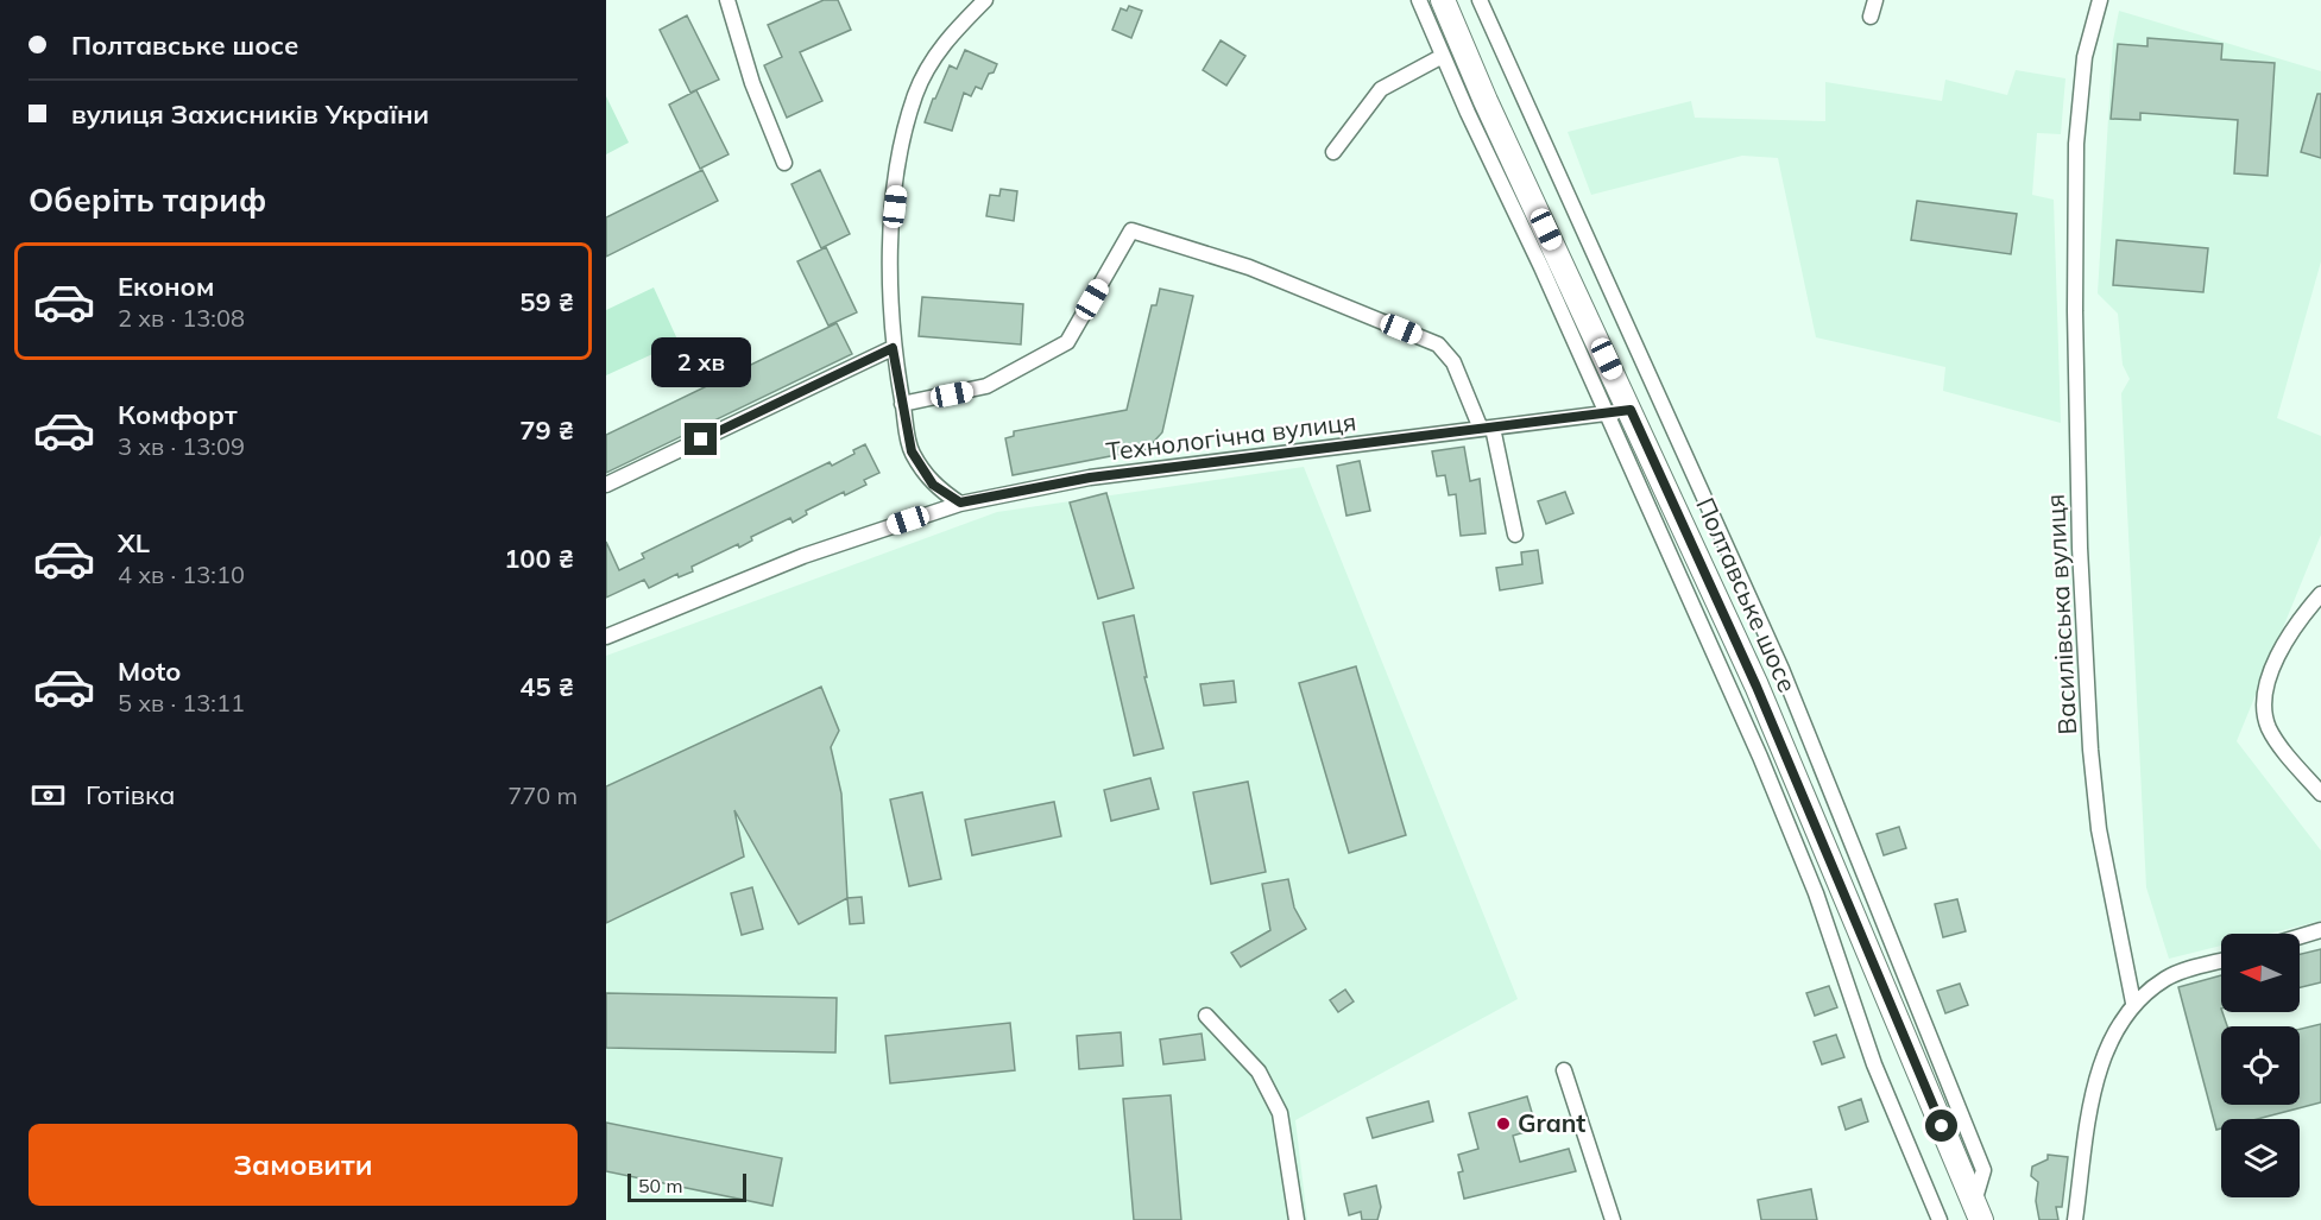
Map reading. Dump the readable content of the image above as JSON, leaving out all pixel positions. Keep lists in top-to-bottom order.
{
  "streets": {
    "highway": ["Полтавське шосе"],
    "street": ["Технологічна вулиця", "Василівська вулиця"]
  },
  "crossings": [
    ["Технологічна вулиця", "Полтавське шосе"]
  ],
  "places": ["Grant"],
  "scale_bar": "50 m",
  "north": "left",
  "page": {
    "banner": ["Полтавське шосе", "вулиця Захисників України"],
    "heading": "Оберіть тариф",
    "list": [
      {
        "name": "Економ",
        "note": "2 хв · 13:08",
        "value": "59 ₴"
      },
      {
        "name": "Комфорт",
        "note": "3 хв · 13:09",
        "value": "79 ₴"
      },
      {
        "name": "XL",
        "note": "4 хв · 13:10",
        "value": "100 ₴"
      },
      {
        "name": "Moto",
        "note": "5 хв · 13:11",
        "value": "45 ₴"
      }
    ],
    "bubble": "2 хв",
    "pay": ["Готівка", "770 m"],
    "buttons": "Замовити",
    "scale": "50 m"
  }
}
